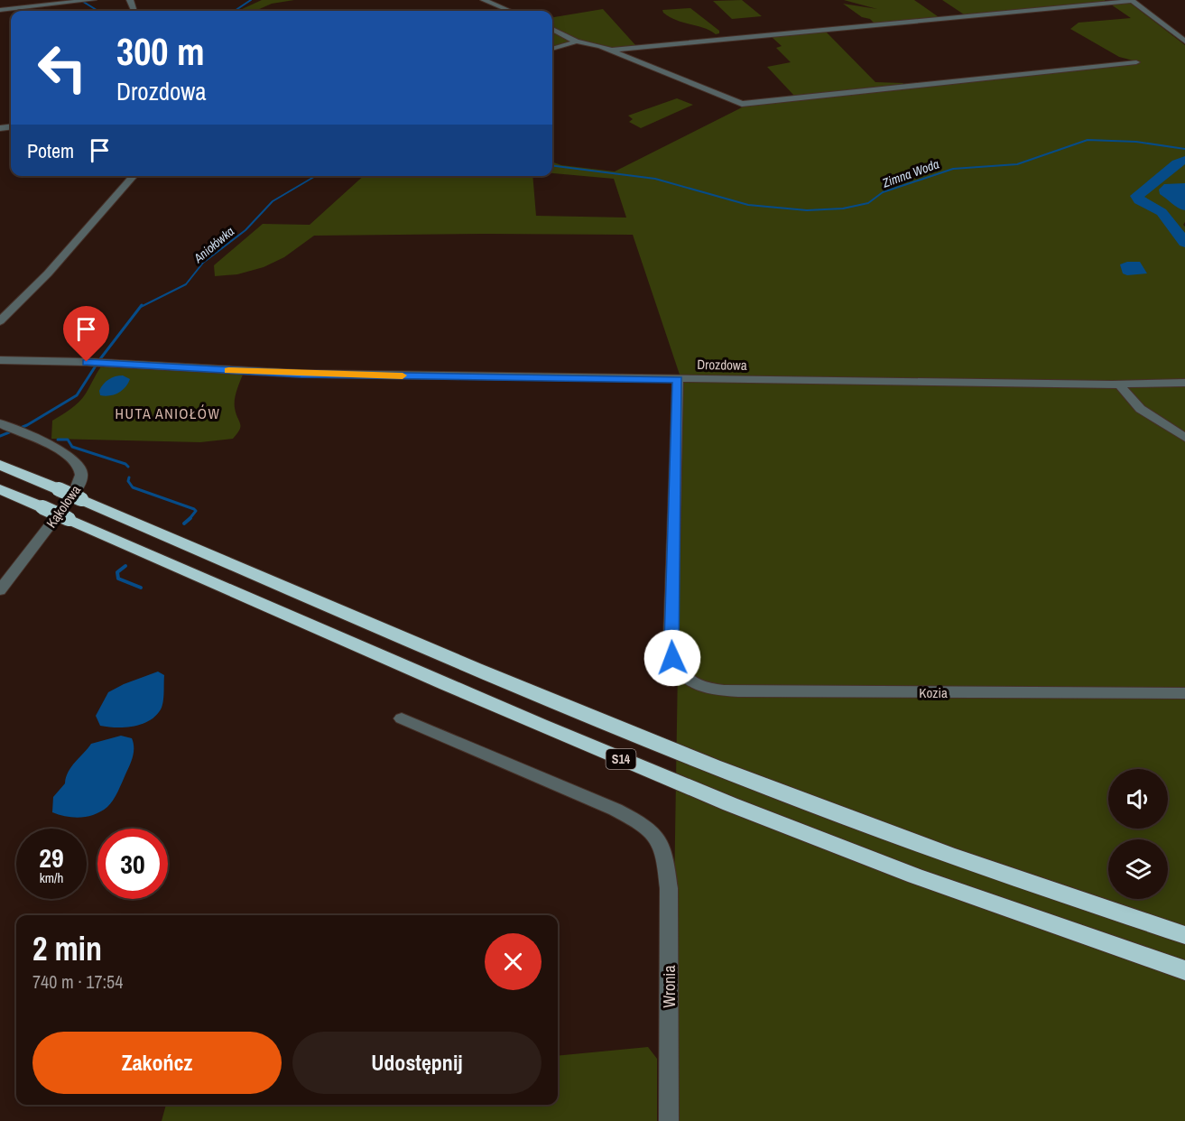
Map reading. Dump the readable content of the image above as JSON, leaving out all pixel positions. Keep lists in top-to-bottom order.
{
  "streets": {
    "highway": ["S14"],
    "street": [
      "Drozdowa",
      "Kąkolowa",
      "Kozia",
      "Wronia"
    ]
  },
  "crossings": [
    ["Drozdowa", "Kozia"]
  ],
  "districts": ["HUTA ANIOŁÓW"],
  "water": ["Zimna Woda", "Aniołówka"],
  "page": {
    "turn": ["300 m", "Drozdowa"],
    "then": "Potem",
    "speed": "29 km/h",
    "limit": "30",
    "heading": ["2 min", "740 m · 17:54"],
    "buttons": ["Zakończ", "Udostępnij"]
  }
}
